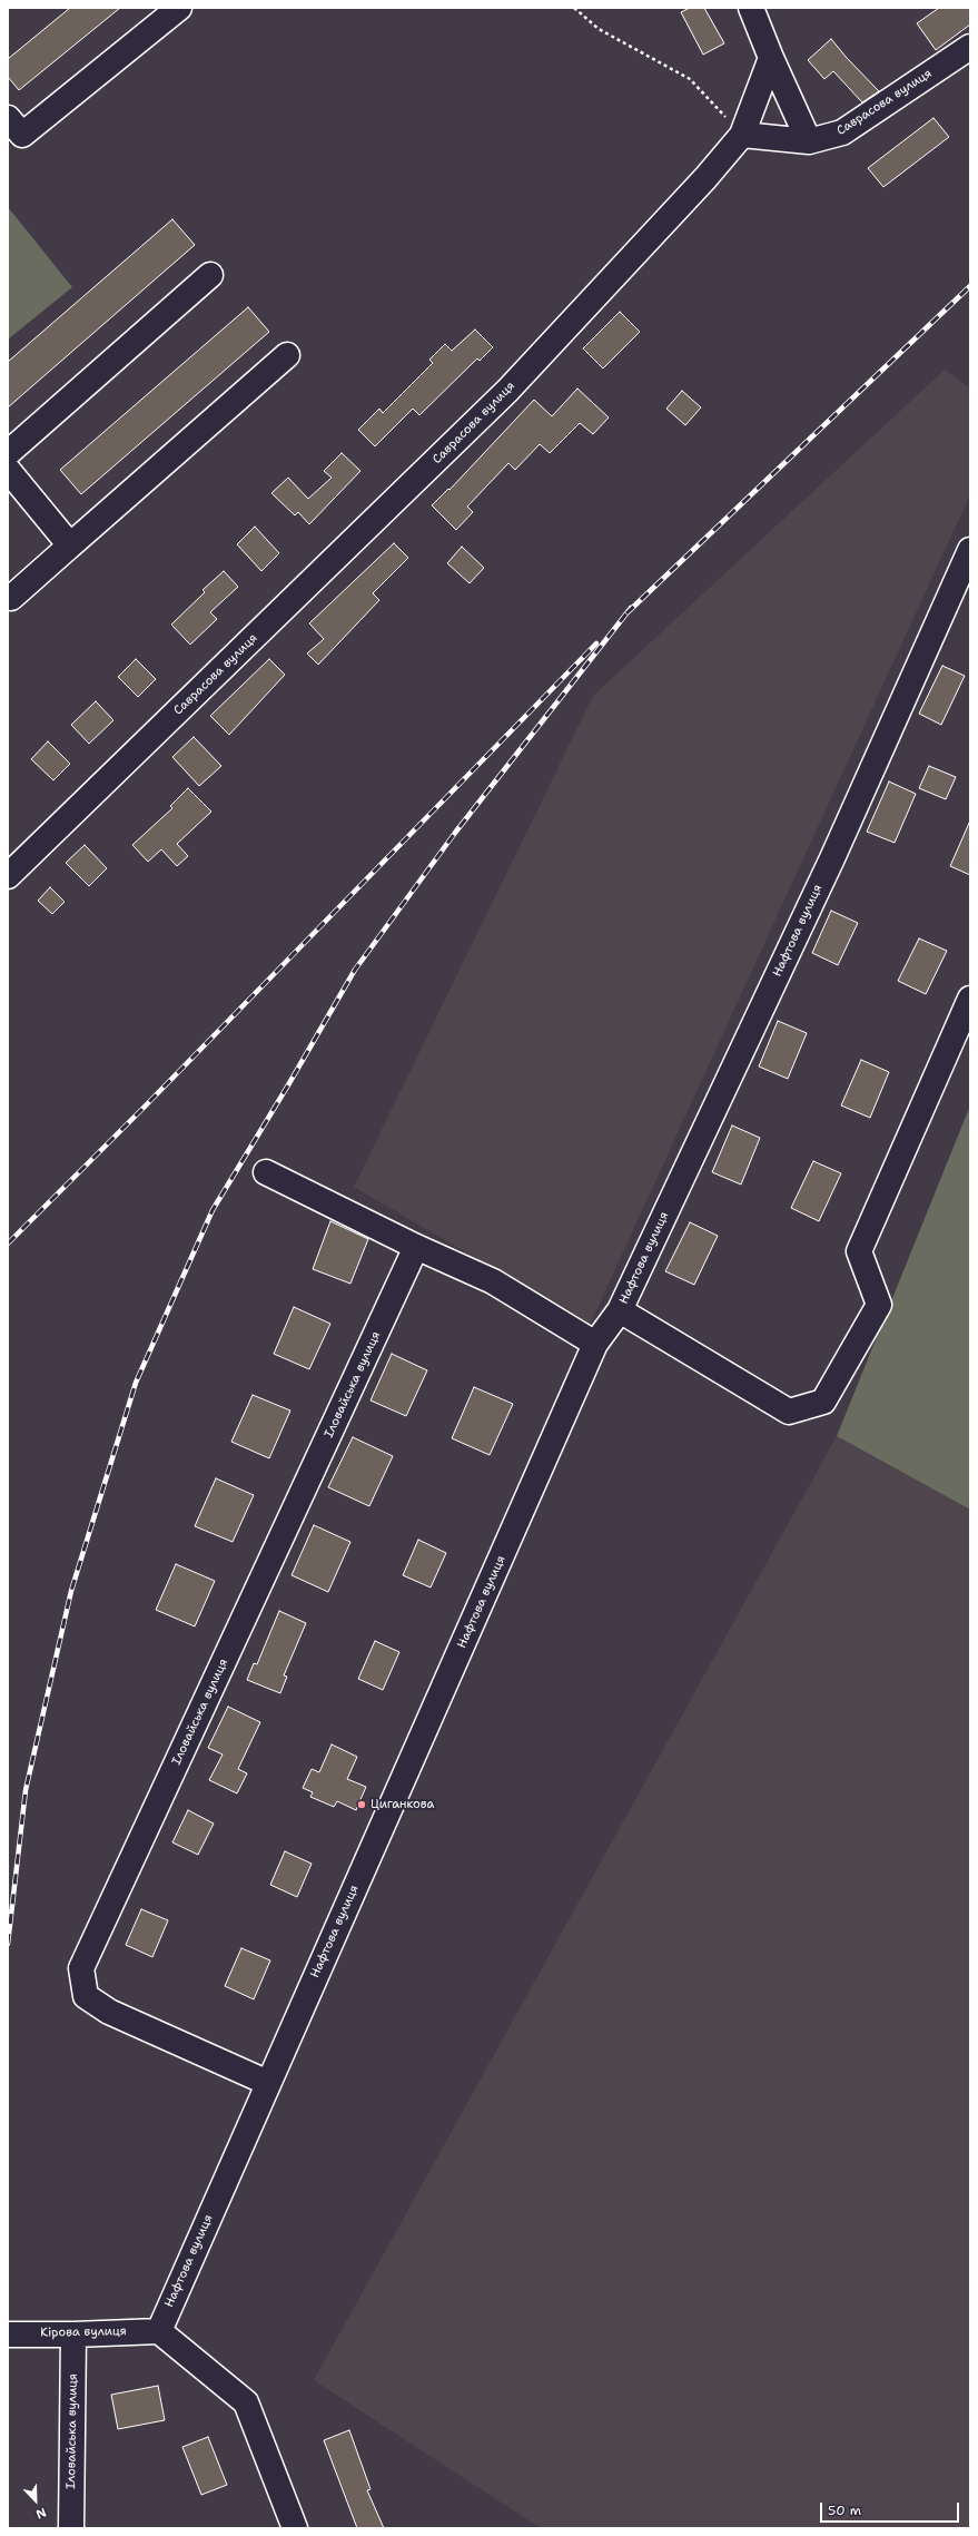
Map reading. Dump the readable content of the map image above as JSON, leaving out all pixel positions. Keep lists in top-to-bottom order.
{
  "streets": {
    "street": [
      "Саврасова вулиця",
      "Нафтова вулиця",
      "Іловайська вулиця",
      "Кірова вулиця"
    ]
  },
  "crossings": [
    ["Нафтова вулиця", "Іловайська вулиця"],
    ["Нафтова вулиця", "Кірова вулиця"],
    ["Іловайська вулиця", "Кірова вулиця"]
  ],
  "places": ["Циганкова"],
  "scale_bar": "50 m",
  "north": "bottom right"
}
